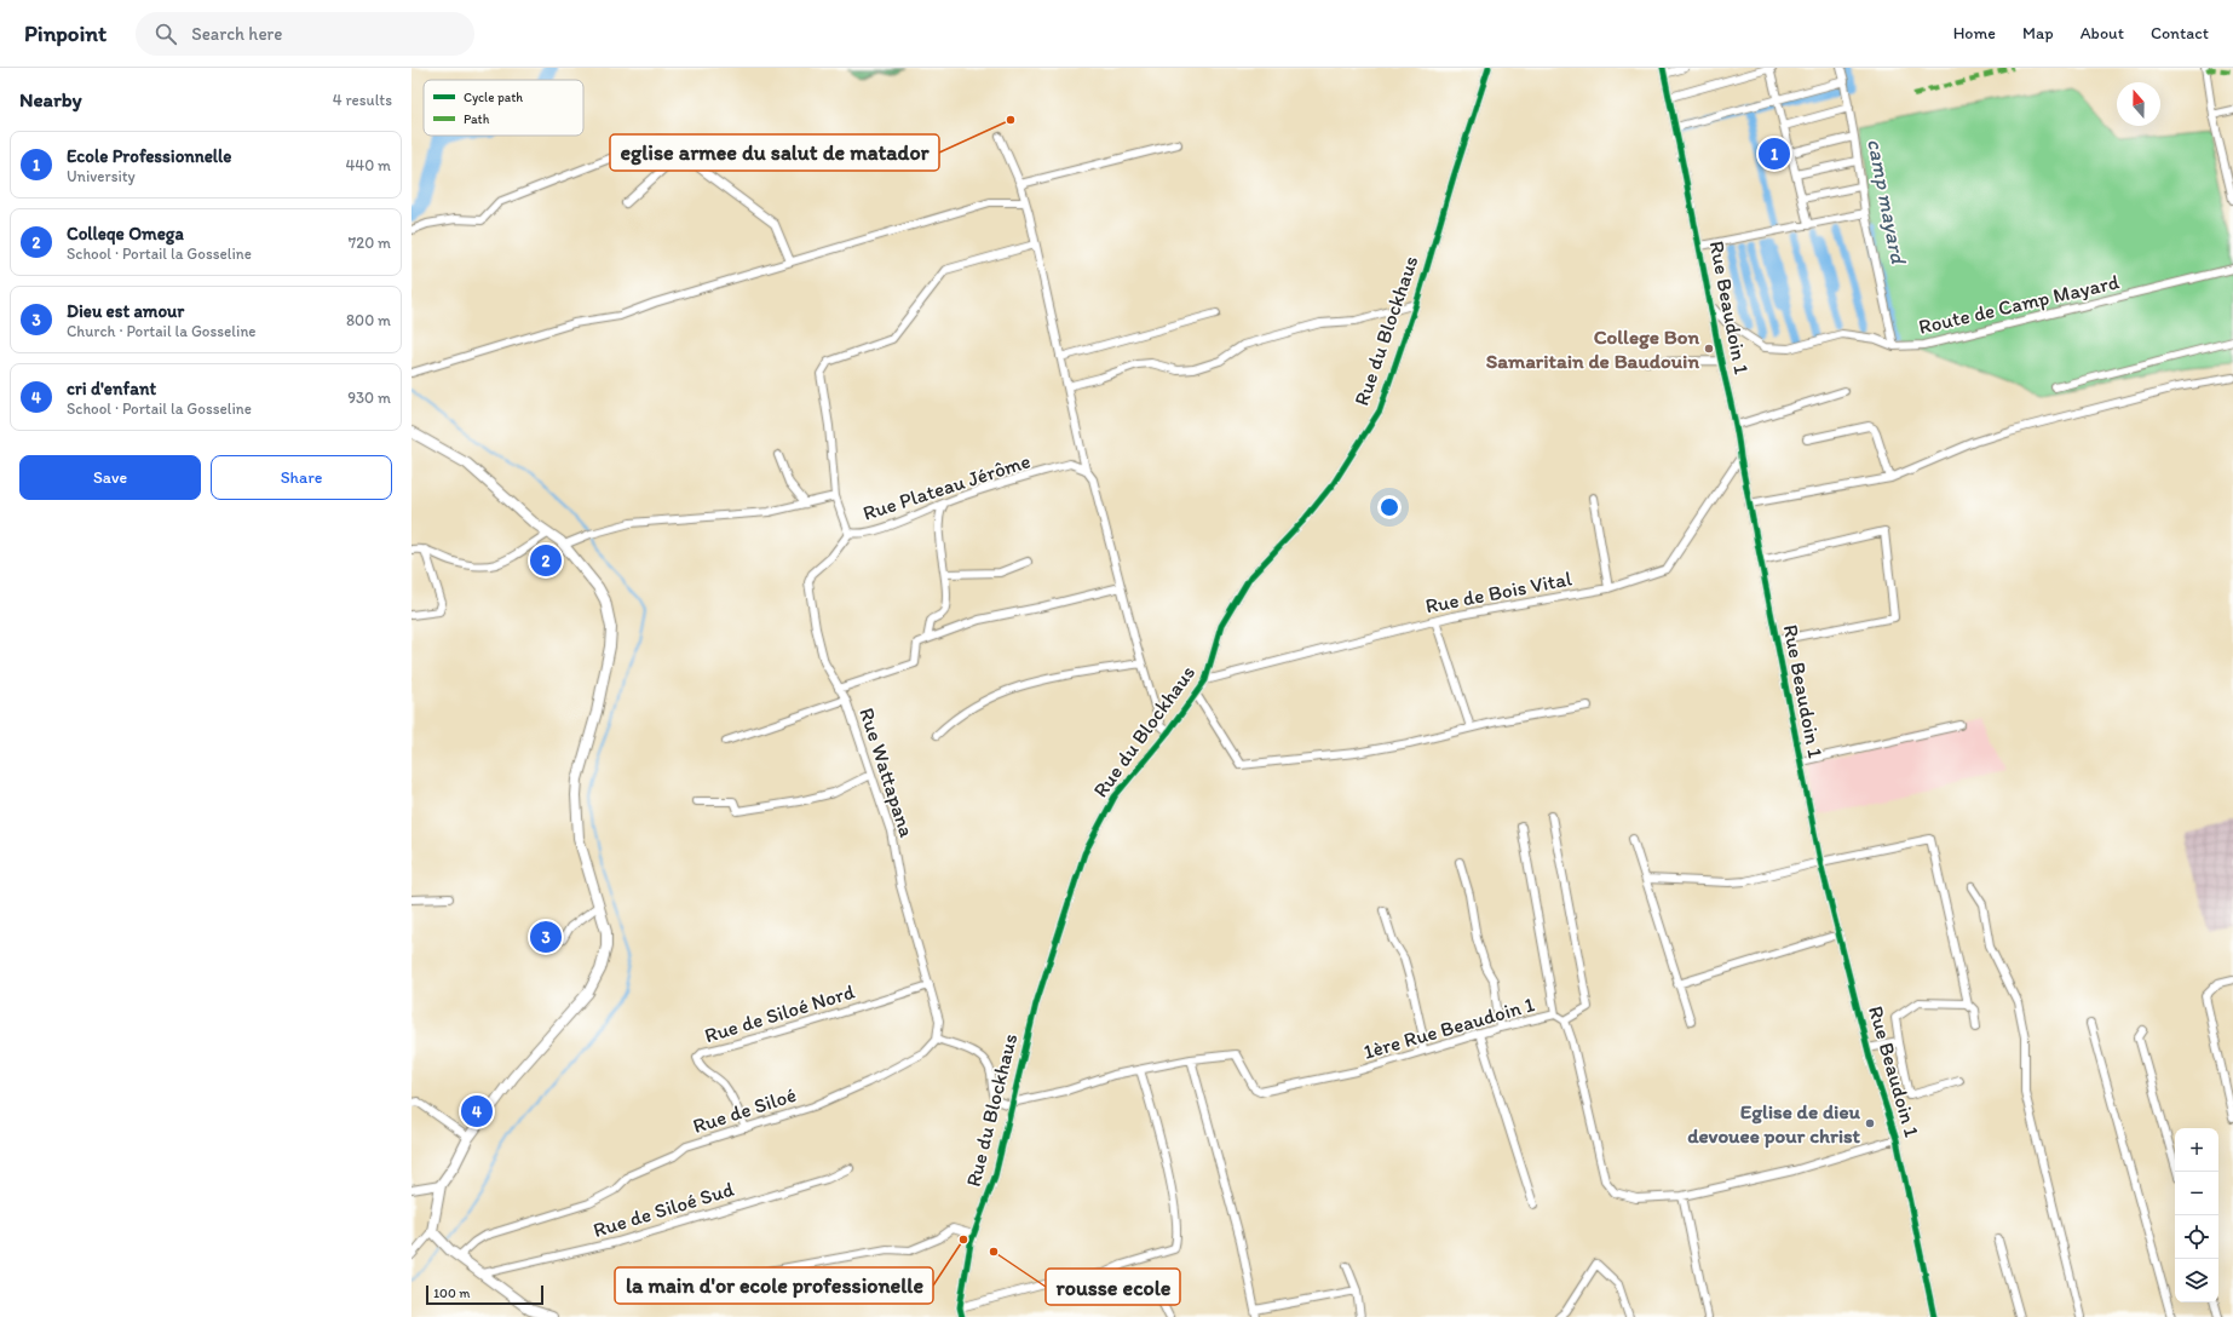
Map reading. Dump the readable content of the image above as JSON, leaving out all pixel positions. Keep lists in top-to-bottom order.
{
  "streets": {
    "street": [
      "Route de Camp Mayard",
      "Rue Beaudoin 1",
      "Rue du Blockhaus",
      "Rue Plateau Jérôme",
      "Rue de Bois Vital",
      "Rue Wattapana",
      "Rue de Siloé Nord",
      "1ère Rue Beaudoin 1",
      "Rue de Siloé",
      "Rue de Siloé Sud"
    ]
  },
  "crossings": [
    ["Route de Camp Mayard", "Rue Beaudoin 1"],
    ["Rue Beaudoin 1", "Rue de Bois Vital"],
    ["Rue Beaudoin 1", "1ère Rue Beaudoin 1"],
    ["Rue du Blockhaus", "Rue de Bois Vital"],
    ["Rue du Blockhaus", "1ère Rue Beaudoin 1"],
    ["Rue Plateau Jérôme", "Rue Wattapana"],
    ["Rue Wattapana", "Rue de Siloé Nord"],
    ["Rue Wattapana", "Rue de Siloé"],
    ["Rue de Siloé Nord", "Rue de Siloé"]
  ],
  "water": ["camp mayard"],
  "places": [
    "eglise armee du salut de matador",
    "College Bon Samaritain de Baudouin",
    "Eglise de dieu devouee pour christ",
    "la main d'or ecole professionelle",
    "rousse ecole"
  ],
  "legend": ["Cycle path", "Path"],
  "scale_bar": "100 m",
  "north": "top",
  "page": {
    "header": "Pinpoint",
    "search": "Search here",
    "nav": [
      "Home",
      "Map",
      "About",
      "Contact"
    ],
    "heading": ["Nearby", "4 results"],
    "list": [
      {
        "mark": "1",
        "name": "Ecole Professionnelle",
        "note": "University",
        "value": "440 m"
      },
      {
        "mark": "2",
        "name": "Colleqe Omega",
        "note": "School · Portail la Gosseline",
        "value": "720 m"
      },
      {
        "mark": "3",
        "name": "Dieu est amour",
        "note": "Church · Portail la Gosseline",
        "value": "800 m"
      },
      {
        "mark": "4",
        "name": "cri d'enfant",
        "note": "School · Portail la Gosseline",
        "value": "930 m"
      }
    ],
    "pins": [
      "1",
      "2",
      "3",
      "4"
    ],
    "buttons": ["Save", "Share"],
    "map_buttons": ["+", "−"],
    "scale": "100 m"
  }
}
